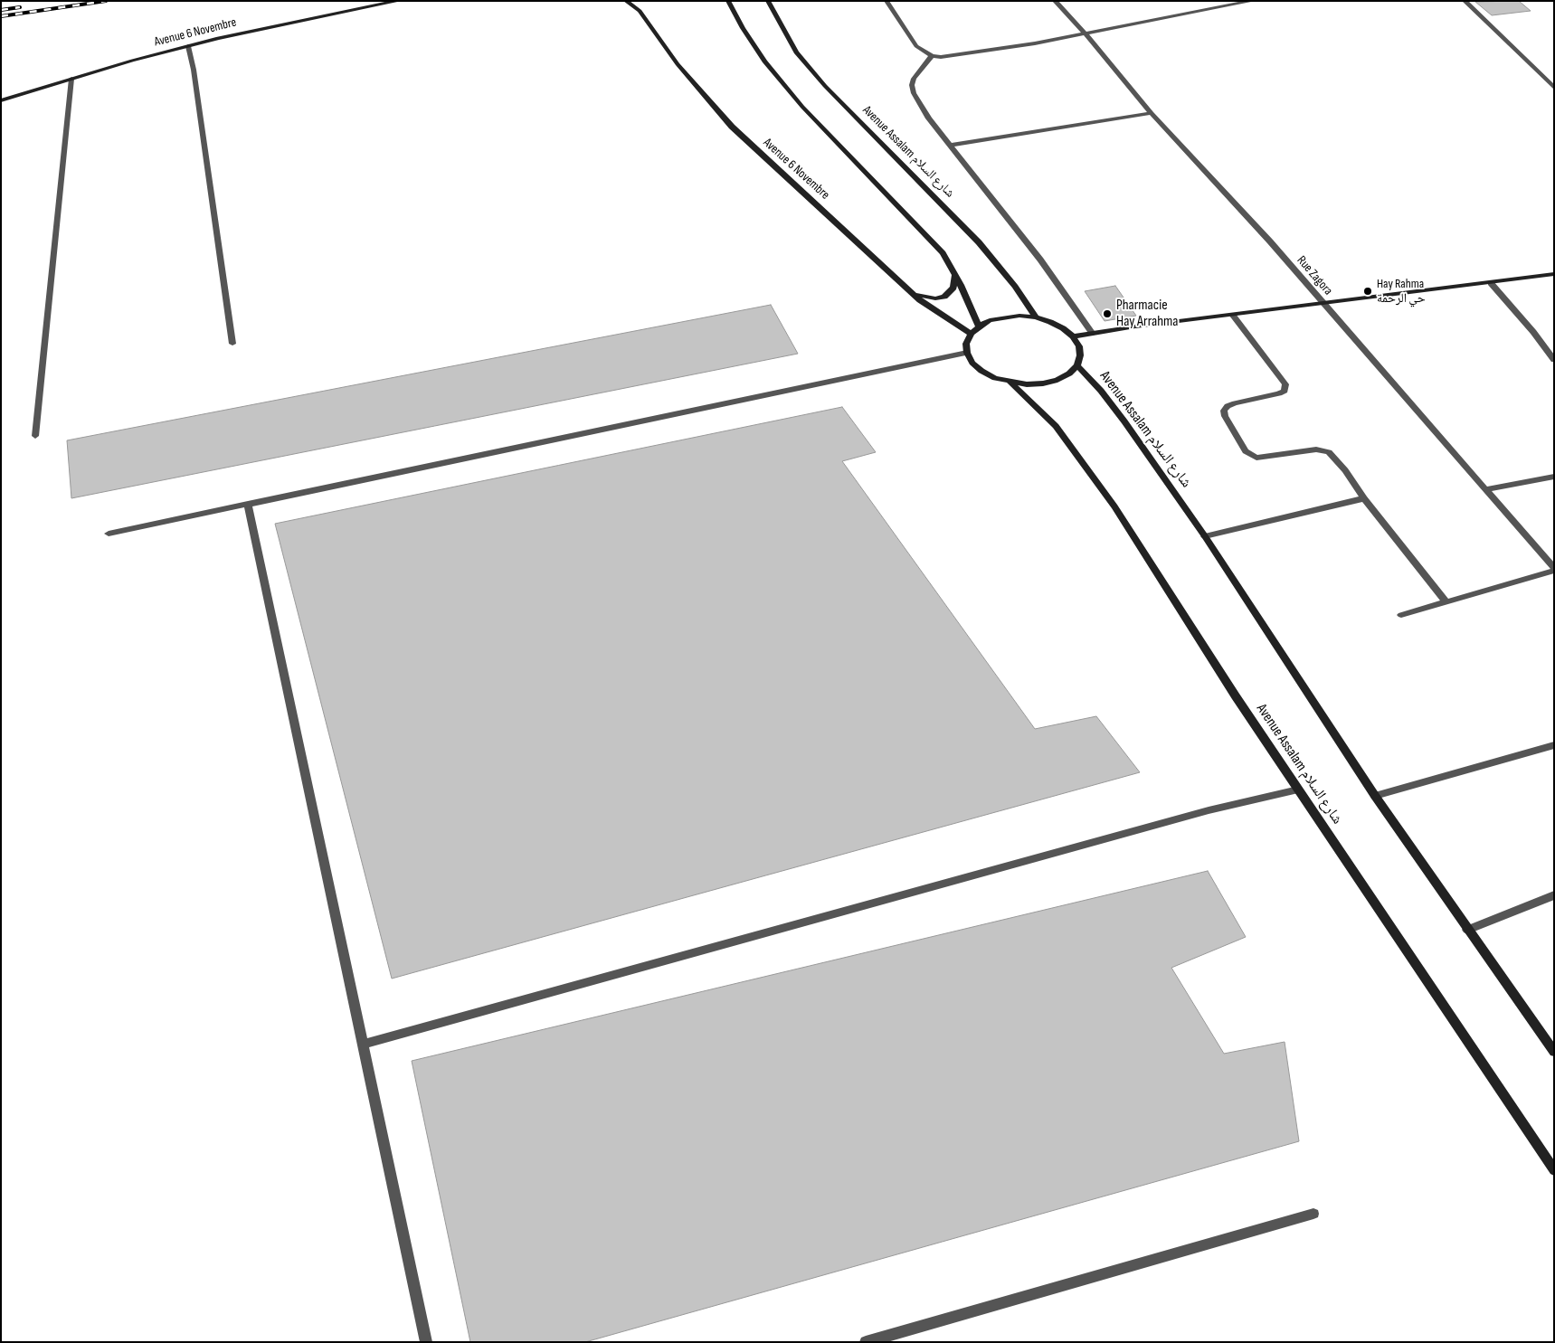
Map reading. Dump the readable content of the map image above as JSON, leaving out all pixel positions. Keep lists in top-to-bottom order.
{
  "streets": {
    "street": ["Avenue 6 Novembre", "Avenue Assalam شارع السلام", "Rue Zagora"]
  },
  "crossings": [
    ["Avenue 6 Novembre", "Avenue Assalam شارع السلام"]
  ],
  "places": ["Hay Rahma حي الرحمة", "Pharmacie Hay Arrahma"]
}
